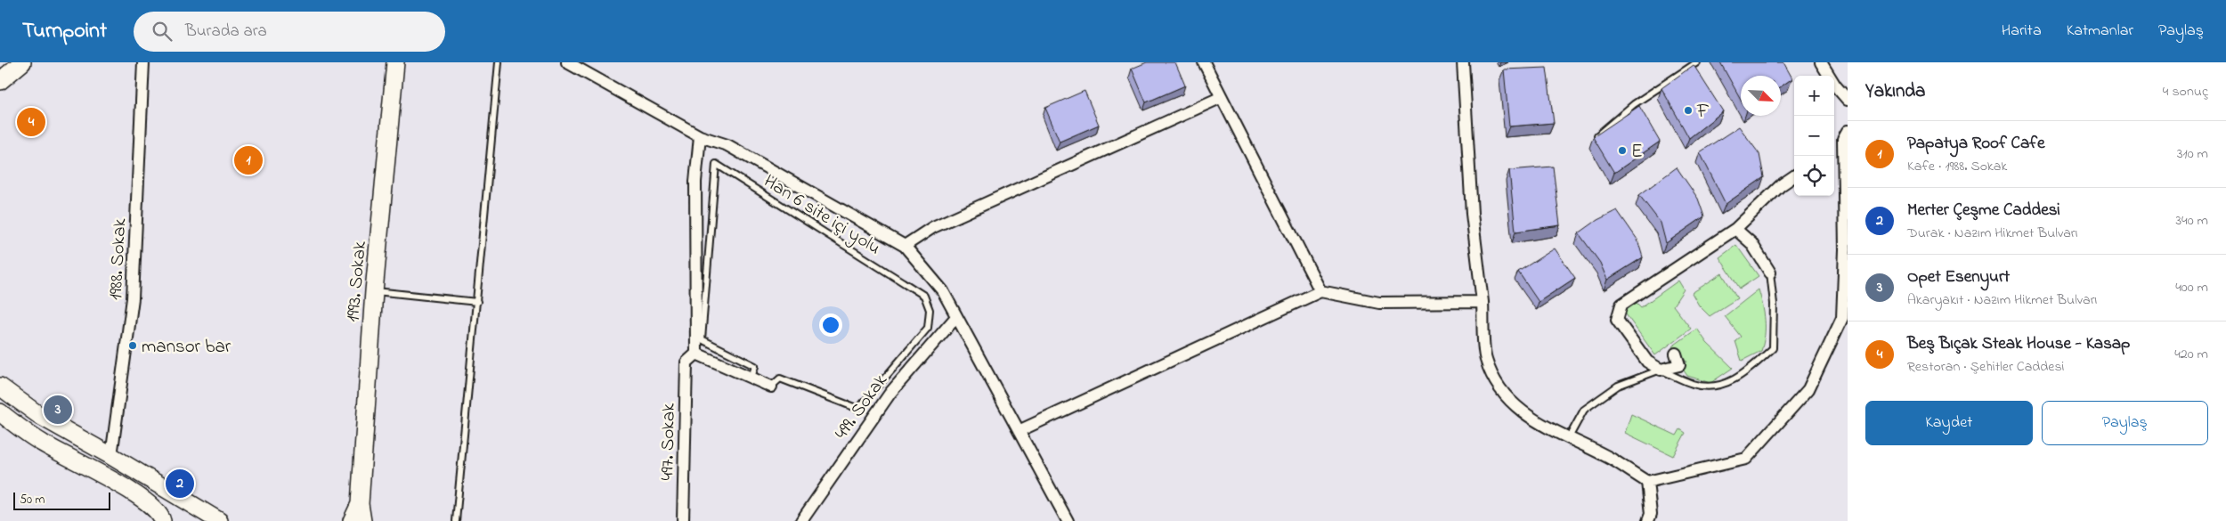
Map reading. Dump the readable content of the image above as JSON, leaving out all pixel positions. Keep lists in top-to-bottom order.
{
  "streets": {
    "main road": ["1993. Sokak"],
    "street": ["1988. Sokak", "499. Sokak", "497. Sokak"],
    "lane": ["Han 6 site içi yolu"]
  },
  "places": ["F", "E", "mansor bar"],
  "scale_bar": "50 m",
  "north": "bottom right",
  "page": {
    "header": "Turnpoint",
    "search": "Burada ara",
    "nav": ["Harita", "Katmanlar", "Paylaş"],
    "heading": ["Yakında", "4 sonuç"],
    "map_buttons": ["+", "−"],
    "pins": [
      "4",
      "1",
      "3",
      "2"
    ],
    "list": [
      {
        "mark": "1",
        "name": "Papatya Roof Cafe",
        "note": "Kafe · 1988. Sokak",
        "value": "310 m"
      },
      {
        "mark": "2",
        "name": "Merter Çeşme Caddesi",
        "note": "Durak · Nazım Hikmet Bulvarı",
        "value": "340 m"
      },
      {
        "mark": "3",
        "name": "Opet Esenyurt",
        "note": "Akaryakıt · Nazım Hikmet Bulvarı",
        "value": "400 m"
      },
      {
        "mark": "4",
        "name": "Beş Bıçak Steak House - Kasap",
        "note": "Restoran · Şehitler Caddesi",
        "value": "420 m"
      }
    ],
    "buttons": ["Kaydet", "Paylaş"],
    "scale": "50 m"
  }
}
